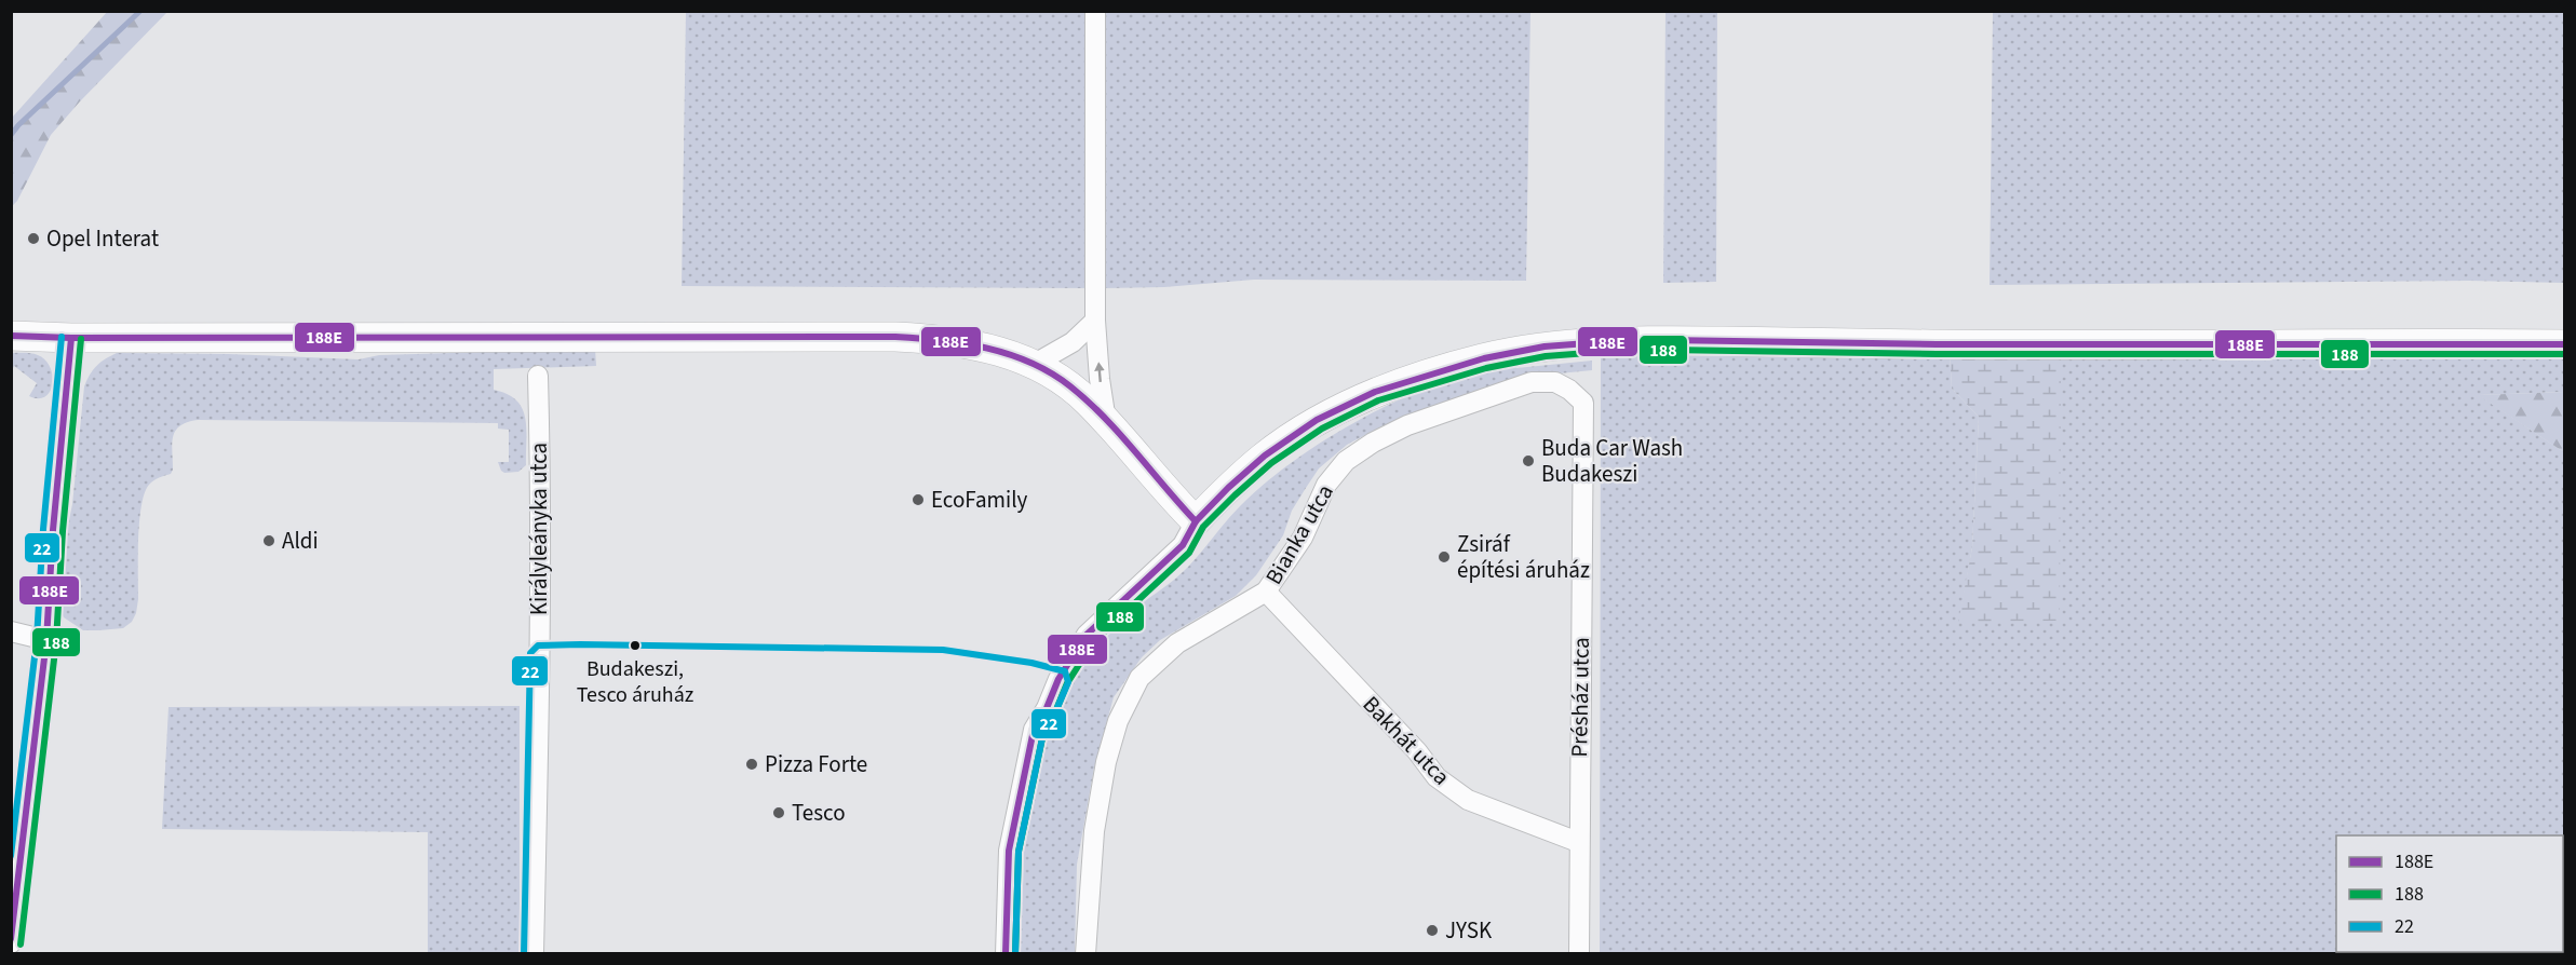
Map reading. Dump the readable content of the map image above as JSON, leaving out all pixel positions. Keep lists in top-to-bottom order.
{
  "streets": {
    "street": [
      "Királyleányka utca",
      "Bianka utca",
      "Présház utca",
      "Bakhát utca"
    ]
  },
  "crossings": [
    ["Bianka utca", "Présház utca"],
    ["Bianka utca", "Bakhát utca"],
    ["Présház utca", "Bakhát utca"]
  ],
  "places": [
    "Opel Interat",
    "Buda Car Wash Budakeszi",
    "EcoFamily",
    "Aldi",
    "Zsiráf építési áruház",
    "Budakeszi, Tesco áruház",
    "Pizza Forte",
    "Tesco",
    "JYSK"
  ],
  "lines": ["transit line 188E", "transit line 22", "transit line 188"],
  "legend": ["188E", "188", "22"]
}
